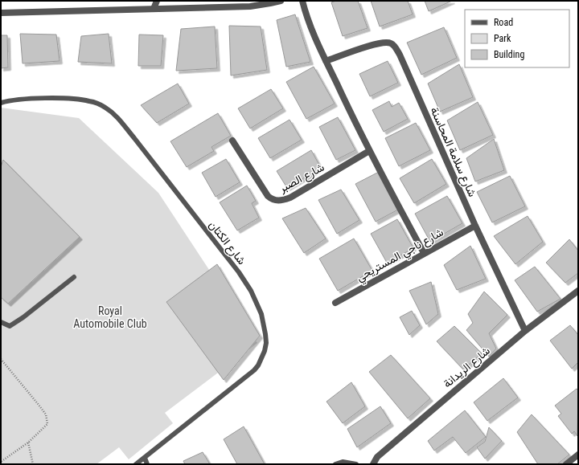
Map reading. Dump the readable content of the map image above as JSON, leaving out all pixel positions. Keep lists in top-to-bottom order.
{
  "streets": {
    "street": [
      "شارع سلامة المحاسنة",
      "شارع الصبر",
      "شارع ناجي المستريحي",
      "شارع الريدانة"
    ],
    "lane": ["شارع الكتان"]
  },
  "crossings": [
    ["شارع سلامة المحاسنة", "شارع ناجي المستريحي"],
    ["شارع سلامة المحاسنة", "شارع الريدانة"]
  ],
  "parks": ["Royal Automobile Club"],
  "legend": ["Road", "Park", "Building"]
}
